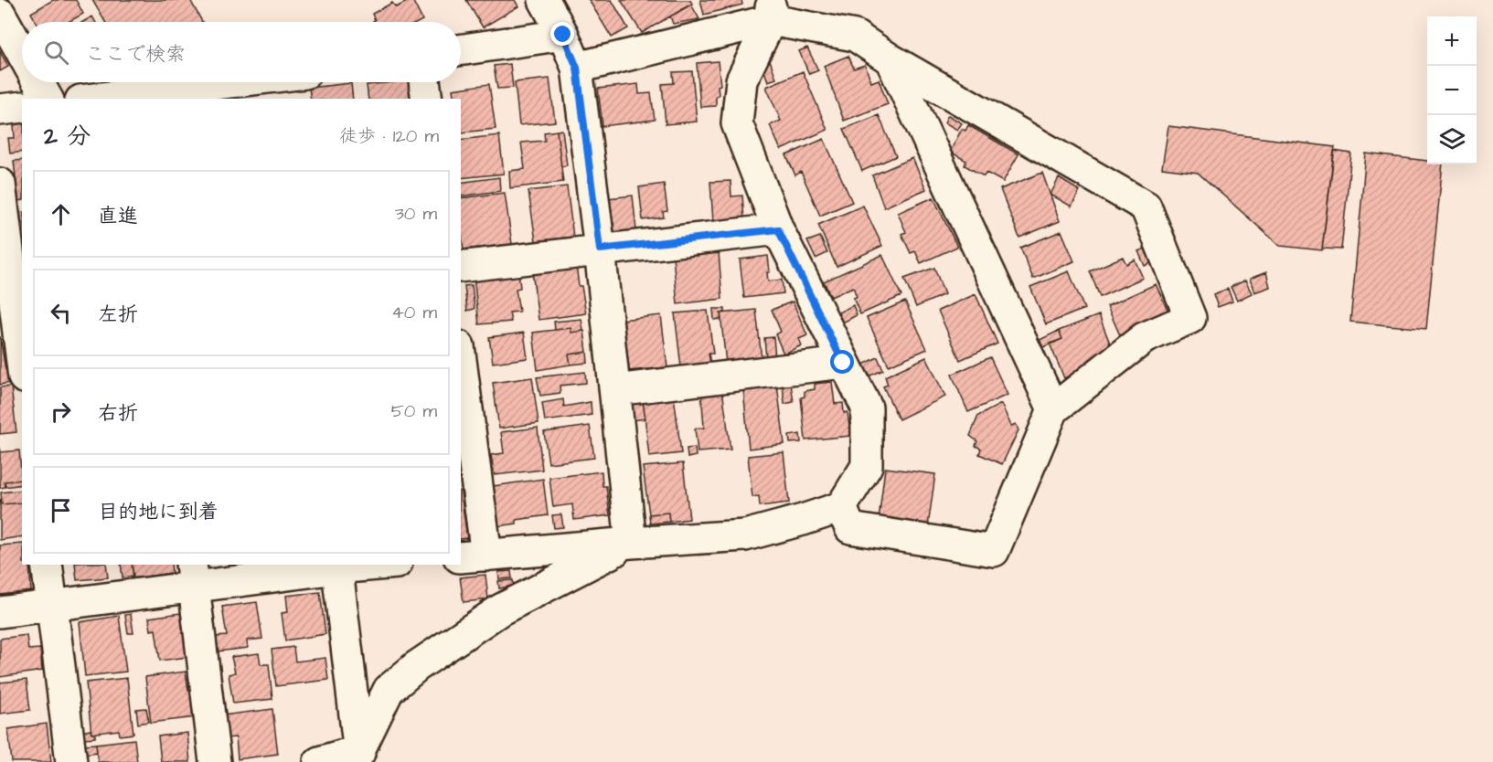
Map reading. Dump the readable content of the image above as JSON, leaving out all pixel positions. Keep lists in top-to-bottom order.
{
  "page": {
    "map_buttons": ["+", "−"],
    "search": "ここで検索",
    "heading": ["2 分", "徒歩 · 120 m"],
    "list": [
      ["直進", "30 m"],
      ["左折", "40 m"],
      ["右折", "50 m"],
      "目的地に到着"
    ]
  }
}
